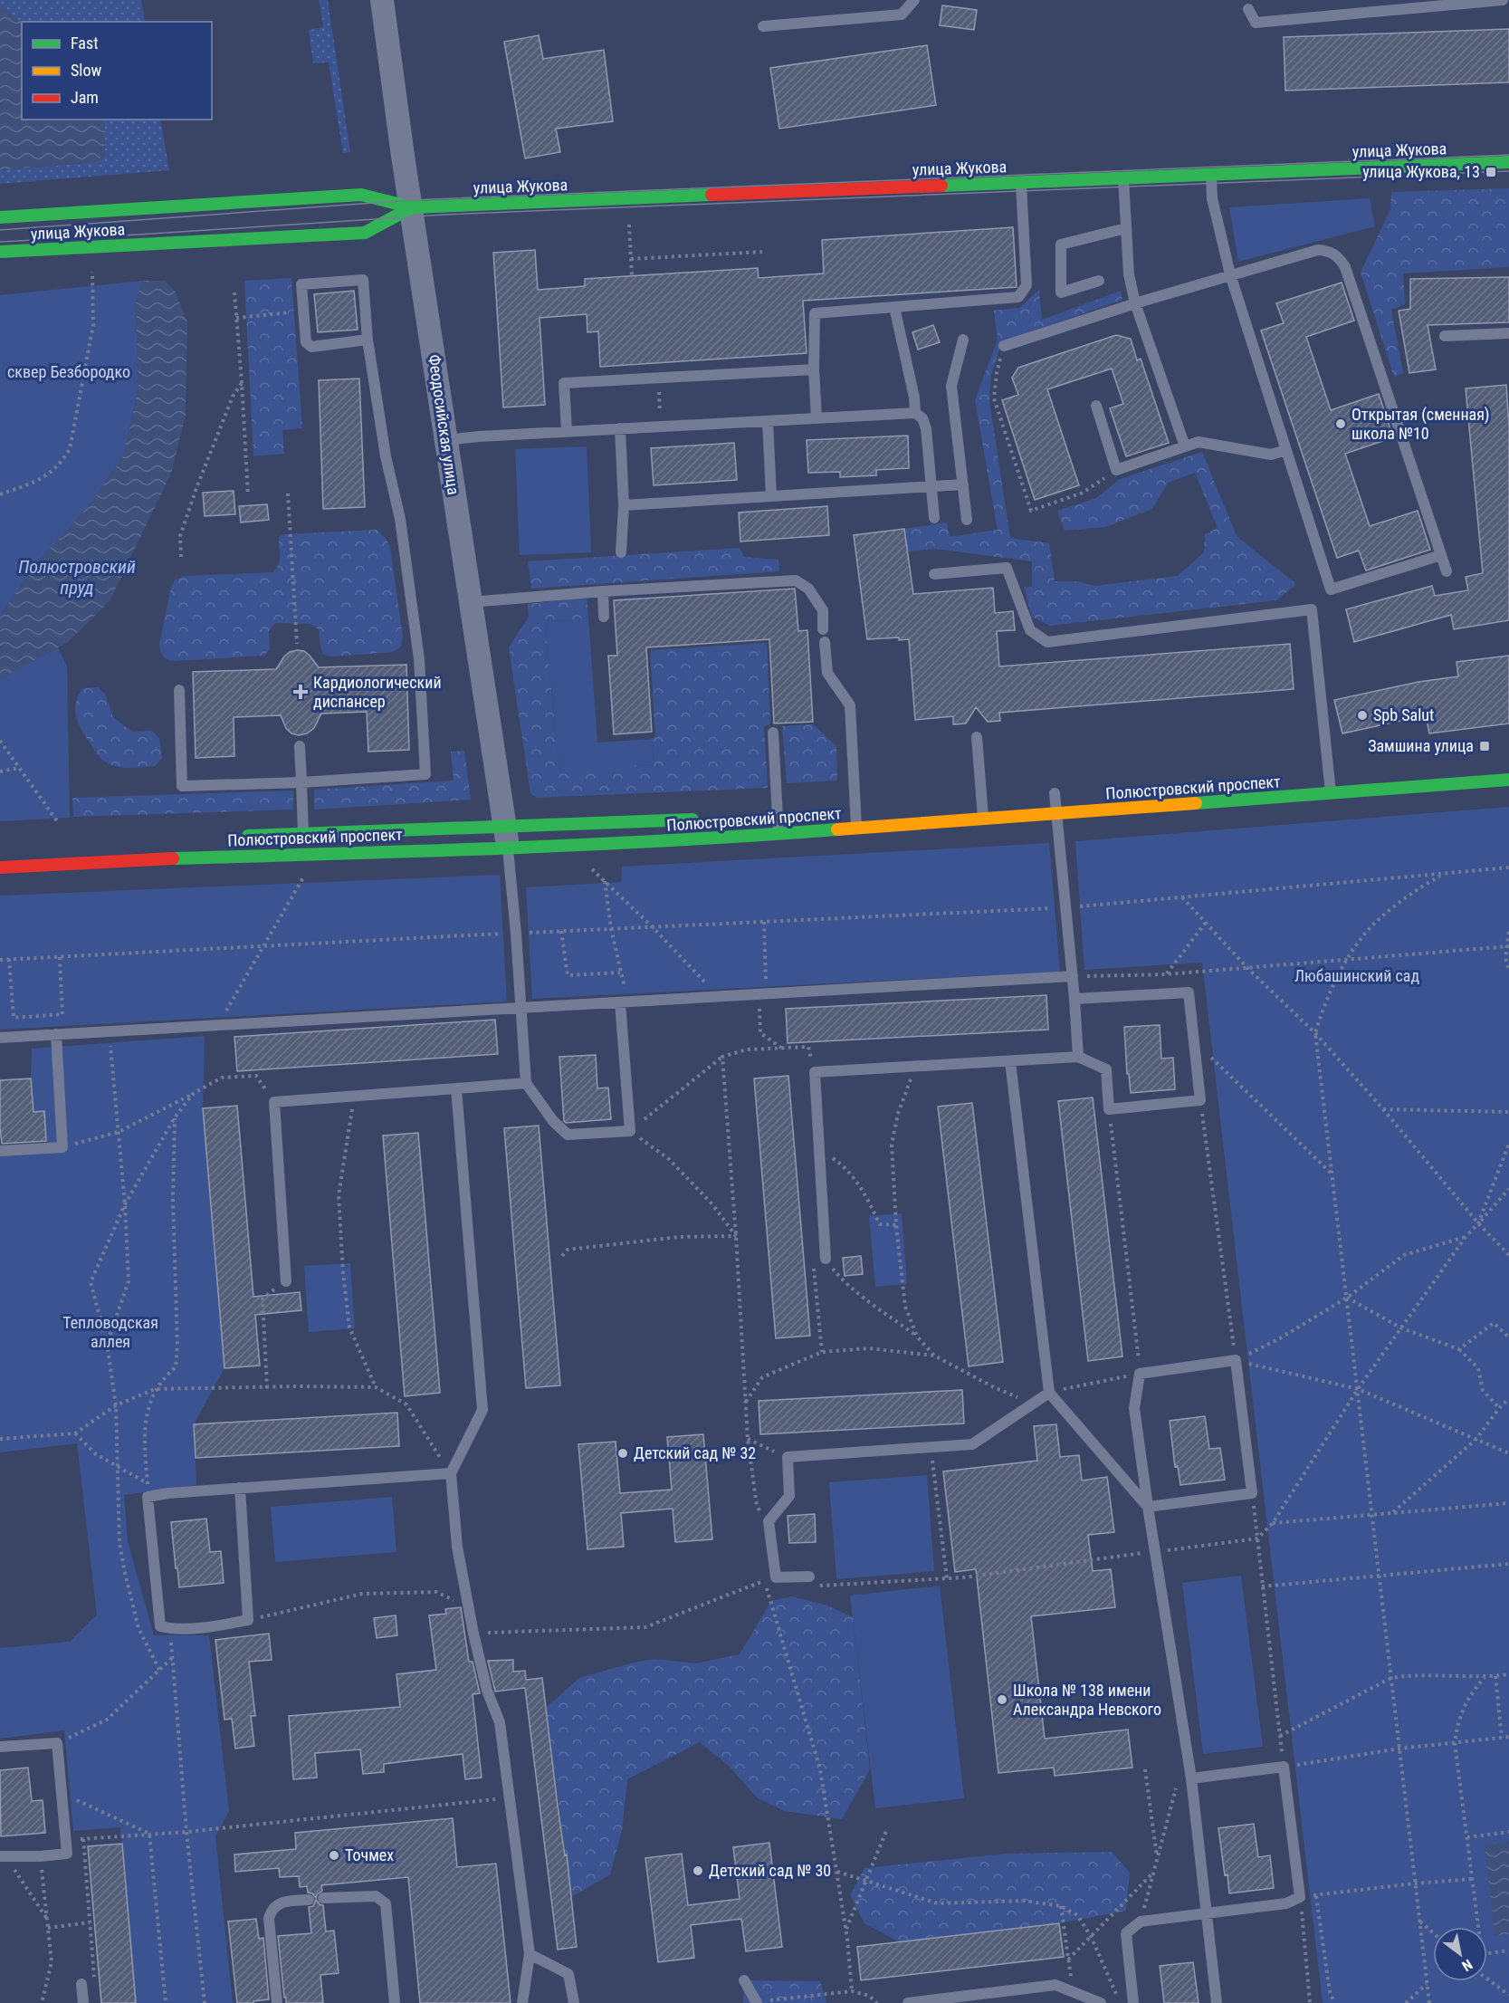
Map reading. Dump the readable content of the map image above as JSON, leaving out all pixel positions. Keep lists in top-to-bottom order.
{
  "streets": {
    "main road": ["улица Жукова", "Полюстровский проспект"],
    "street": ["Феодосийская улица"]
  },
  "crossings": [
    ["улица Жукова", "Феодосийская улица"],
    ["Феодосийская улица", "Полюстровский проспект"]
  ],
  "water": ["Полюстровский пруд"],
  "parks": ["сквер Безбородко", "Любашинский сад", "Тепловодская аллея"],
  "places": {
    "transit": ["улица Жукова, 13", "Замшина улица"],
    "other": [
      "Открытая (сменная) школа №10",
      "Spb Salut",
      "Детский сад № 32",
      "Школа № 138 имени Александра Невского",
      "Точмех",
      "Детский сад № 30"
    ],
    "health": ["Кардиологический диспансер"]
  },
  "legend": ["Fast", "Slow", "Jam"],
  "north": "bottom right"
}
